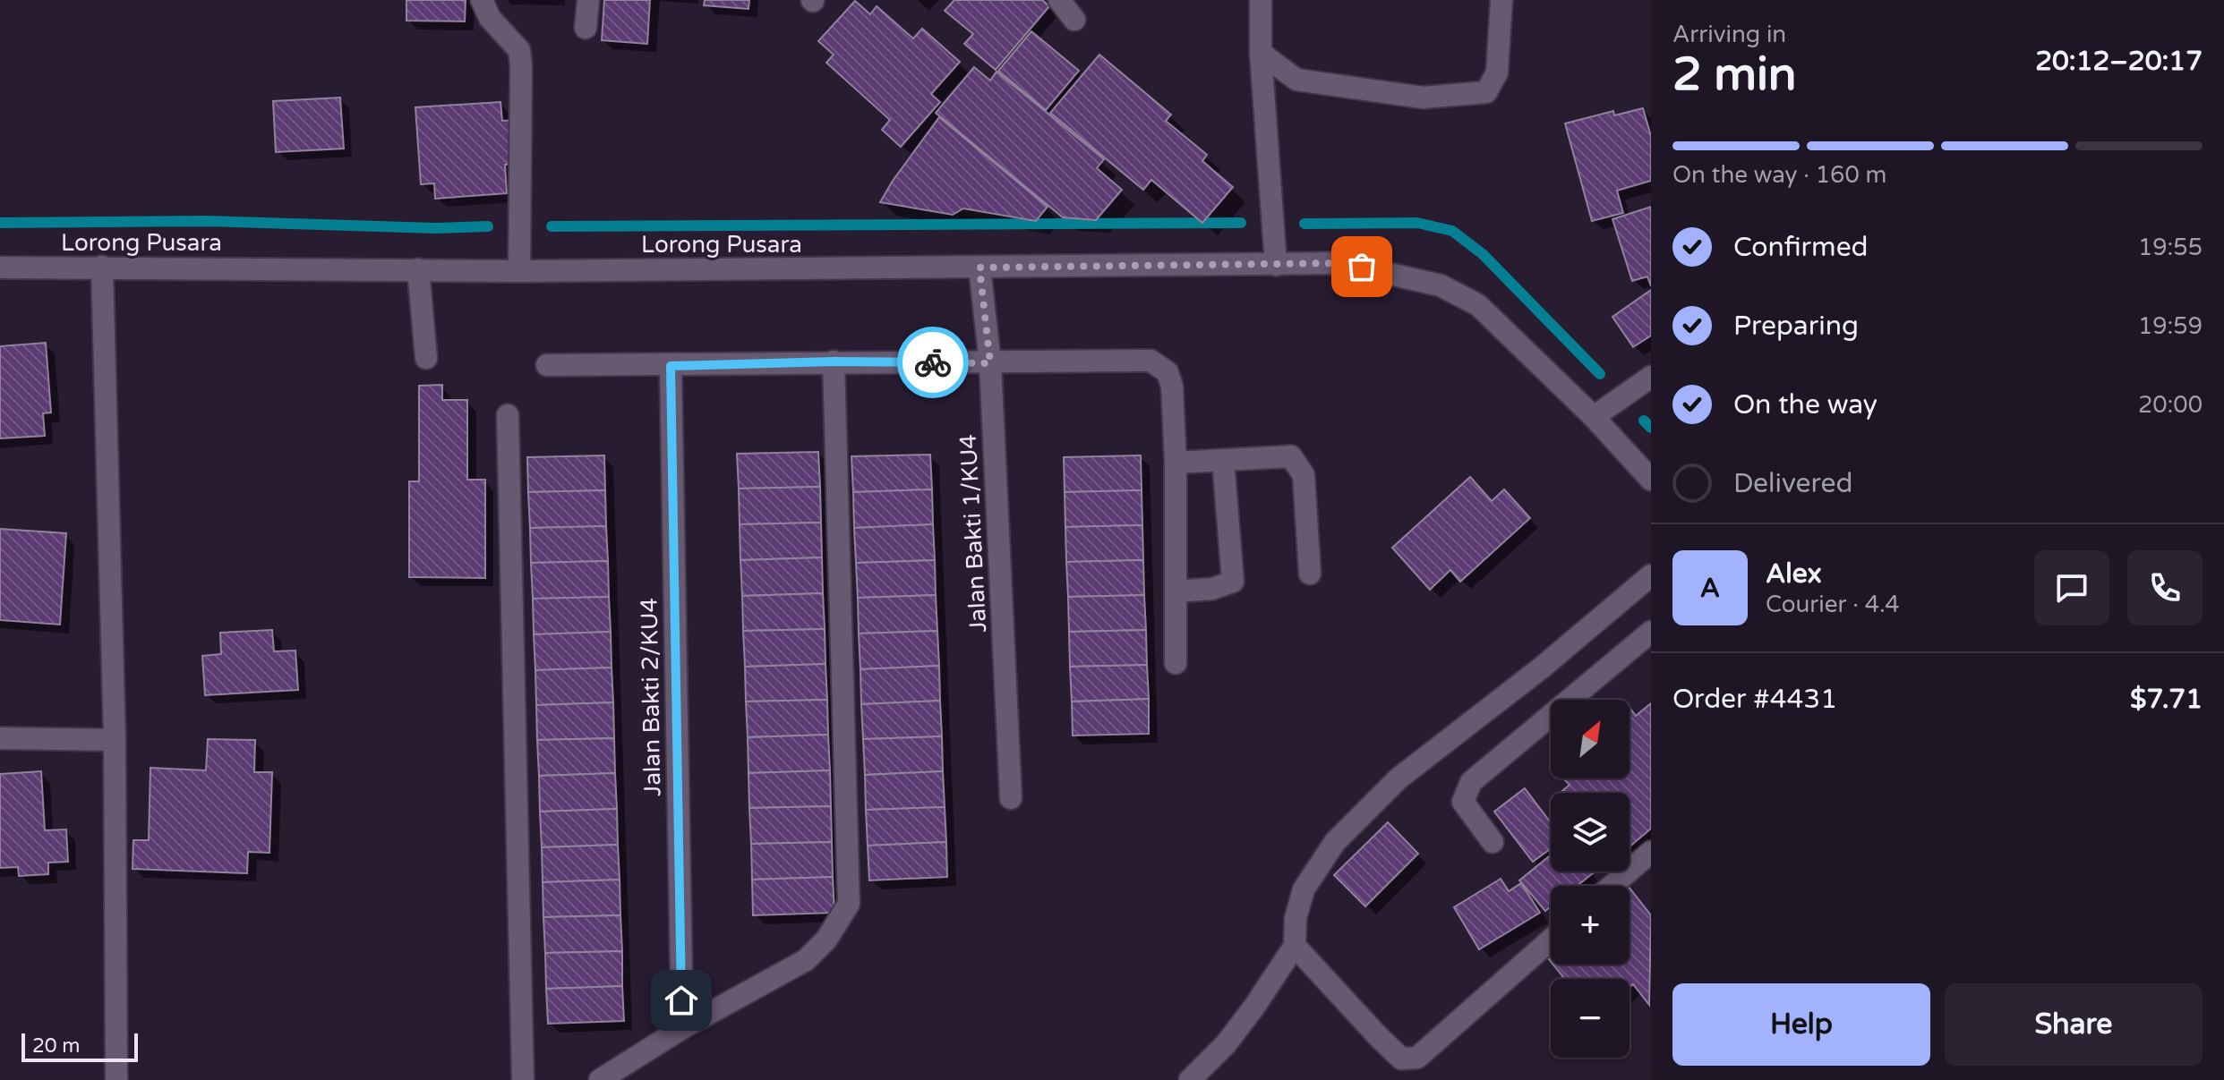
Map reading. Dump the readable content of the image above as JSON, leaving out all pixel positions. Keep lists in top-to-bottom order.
{
  "streets": {
    "street": ["Lorong Pusara", "Jalan Bakti 1/KU4", "Jalan Bakti 2/KU4"]
  },
  "crossings": [
    ["Lorong Pusara", "Jalan Bakti 1/KU4"]
  ],
  "scale_bar": "20 m",
  "north": "top right",
  "page": {
    "heading": ["2 min", "Arriving in", "20:12–20:17"],
    "panel": [
      "Alex",
      "Courier · 4.4",
      "Order #4431",
      "$7.71"
    ],
    "bar": "On the way · 160 m",
    "list": [
      ["Confirmed", "19:55"],
      ["Preparing", "19:59"],
      ["On the way", "20:00"],
      "Delivered"
    ],
    "round": "A",
    "map_buttons": ["+", "−"],
    "buttons": ["Help", "Share"],
    "scale": "20 m"
  }
}
